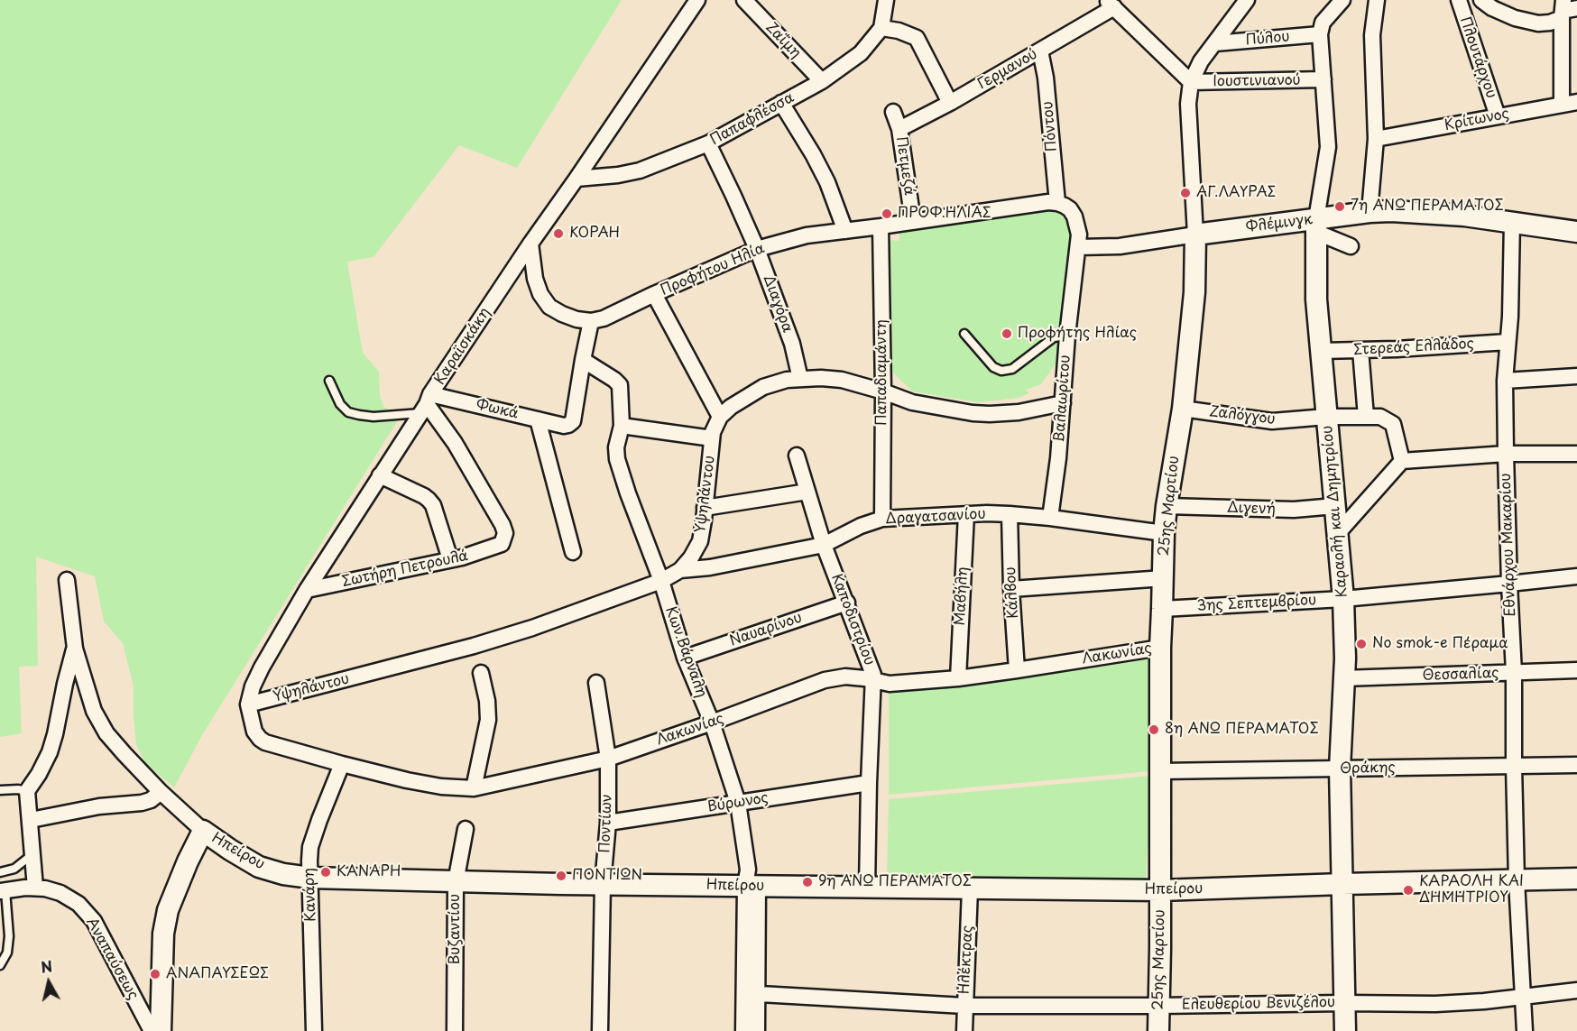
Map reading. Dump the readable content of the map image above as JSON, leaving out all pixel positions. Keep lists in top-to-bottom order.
{
  "streets": {
    "street": [
      "Πύλου",
      "Ζαΐμη",
      "Πλουτάρχου",
      "Γερμανού",
      "Ιουστινιανού",
      "Παπαφλέσσα",
      "Κρίτωνος",
      "Πόντου",
      "Πετμεζά",
      "Φλέμινγκ",
      "Προφήτου Ηλία",
      "Διαγόρα",
      "Καραϊσκάκη",
      "Στερεάς Ελλάδος",
      "Παπαδιαμάντη",
      "Βαλαωρίτου",
      "Φωκά",
      "Ζαλόγγου",
      "Υψηλάντου",
      "25ης Μαρτίου",
      "Διγενή",
      "Καραολή και Δημητρίου",
      "Δραγατσανίου",
      "Εθνάρχου Μακαρίου",
      "Σωτήρη Πετρουλά",
      "Κάλβου",
      "Μαβήλη",
      "3ης Σεπτεμβρίου",
      "Καποδιστρίου",
      "Ναυαρίνου",
      "Κων.Βάρναλη",
      "Λακωνίας",
      "Θεσσαλίας",
      "Θράκης",
      "Βύρωνος",
      "Ποντίων",
      "Ηπείρου",
      "Κανάρη",
      "Βυζαντίου",
      "Αναπαύσεως",
      "Ηλέκτρας",
      "Ελευθερίου Βενιζέλου"
    ]
  },
  "crossings": [
    ["Πύλου", "25ης Μαρτίου"],
    ["Πύλου", "Καραολή και Δημητρίου"],
    ["Ζαΐμη", "Παπαφλέσσα"],
    ["Πλουτάρχου", "Κρίτωνος"],
    ["Γερμανού", "Πόντου"],
    ["Γερμανού", "Πετμεζά"],
    ["Ιουστινιανού", "25ης Μαρτίου"],
    ["Ιουστινιανού", "Καραολή και Δημητρίου"],
    ["Παπαφλέσσα", "Διαγόρα"],
    ["Παπαφλέσσα", "Καραϊσκάκη"],
    ["Πόντου", "Προφήτου Ηλία"],
    ["Πετμεζά", "Προφήτου Ηλία"],
    ["Φλέμινγκ", "Βαλαωρίτου"],
    ["Φλέμινγκ", "25ης Μαρτίου"],
    ["Φλέμινγκ", "Καραολή και Δημητρίου"],
    ["Φλέμινγκ", "Εθνάρχου Μακαρίου"],
    ["Προφήτου Ηλία", "Διαγόρα"],
    ["Προφήτου Ηλία", "Παπαδιαμάντη"],
    ["Καραϊσκάκη", "Φωκά"],
    ["Καραϊσκάκη", "Υψηλάντου"],
    ["Καραϊσκάκη", "Σωτήρη Πετρουλά"],
    ["Καραϊσκάκη", "Λακωνίας"],
    ["Στερεάς Ελλάδος", "Καραολή και Δημητρίου"],
    ["Στερεάς Ελλάδος", "Εθνάρχου Μακαρίου"],
    ["Παπαδιαμάντη", "Δραγατσανίου"],
    ["Βαλαωρίτου", "Δραγατσανίου"],
    ["Φωκά", "Σωτήρη Πετρουλά"],
    ["Φωκά", "Κων.Βάρναλη"],
    ["Ζαλόγγου", "25ης Μαρτίου"],
    ["Ζαλόγγου", "Καραολή και Δημητρίου"],
    ["Υψηλάντου", "Δραγατσανίου"],
    ["Υψηλάντου", "Κων.Βάρναλη"],
    ["Υψηλάντου", "Λακωνίας"],
    ["25ης Μαρτίου", "Διγενή"],
    ["25ης Μαρτίου", "Δραγατσανίου"],
    ["25ης Μαρτίου", "3ης Σεπτεμβρίου"],
    ["25ης Μαρτίου", "Λακωνίας"],
    ["25ης Μαρτίου", "Θράκης"],
    ["25ης Μαρτίου", "Ηπείρου"],
    ["25ης Μαρτίου", "Ελευθερίου Βενιζέλου"],
    ["Διγενή", "Καραολή και Δημητρίου"],
    ["Καραολή και Δημητρίου", "3ης Σεπτεμβρίου"],
    ["Καραολή και Δημητρίου", "Θεσσαλίας"],
    ["Καραολή και Δημητρίου", "Θράκης"],
    ["Καραολή και Δημητρίου", "Ηπείρου"],
    ["Καραολή και Δημητρίου", "Ελευθερίου Βενιζέλου"],
    ["Δραγατσανίου", "Κάλβου"],
    ["Δραγατσανίου", "Μαβήλη"],
    ["Δραγατσανίου", "Καποδιστρίου"],
    ["Εθνάρχου Μακαρίου", "3ης Σεπτεμβρίου"],
    ["Εθνάρχου Μακαρίου", "Θεσσαλίας"],
    ["Εθνάρχου Μακαρίου", "Θράκης"],
    ["Εθνάρχου Μακαρίου", "Ηπείρου"],
    ["Εθνάρχου Μακαρίου", "Ελευθερίου Βενιζέλου"],
    ["Κάλβου", "Λακωνίας"],
    ["Μαβήλη", "Λακωνίας"],
    ["Καποδιστρίου", "Ναυαρίνου"],
    ["Καποδιστρίου", "Λακωνίας"],
    ["Καποδιστρίου", "Βύρωνος"],
    ["Καποδιστρίου", "Ηπείρου"],
    ["Ναυαρίνου", "Κων.Βάρναλη"],
    ["Κων.Βάρναλη", "Λακωνίας"],
    ["Κων.Βάρναλη", "Βύρωνος"],
    ["Κων.Βάρναλη", "Ηπείρου"],
    ["Κων.Βάρναλη", "Ελευθερίου Βενιζέλου"],
    ["Λακωνίας", "Ποντίων"],
    ["Λακωνίας", "Κανάρη"],
    ["Βύρωνος", "Ποντίων"],
    ["Ποντίων", "Ηπείρου"],
    ["Ηπείρου", "Κανάρη"],
    ["Ηπείρου", "Βυζαντίου"],
    ["Ηπείρου", "Ηλέκτρας"],
    ["Ηλέκτρας", "Ελευθερίου Βενιζέλου"]
  ],
  "places": [
    "ΑΓ.ΛΑΥΡΑΣ",
    "7η ΑΝΩ ΠΕΡΑΜΑΤΟΣ",
    "ΠΡΟΦ.ΗΛΙΑΣ",
    "ΚΟΡΑΗ",
    "Προφήτης Ηλίας",
    "No smok-e Πέραμα",
    "8η ΑΝΩ ΠΕΡΑΜΑΤΟΣ",
    "ΚΑΝΑΡΗ",
    "ΠΟΝΤΙΩΝ",
    "9η ΑΝΩ ΠΕΡΑΜΑΤΟΣ",
    "ΚΑΡΑΟΛΗ ΚΑΙ ΔΗΜΗΤΡΙΟΥ",
    "ΑΝΑΠΑΥΣΕΩΣ"
  ],
  "north": "top"
}
